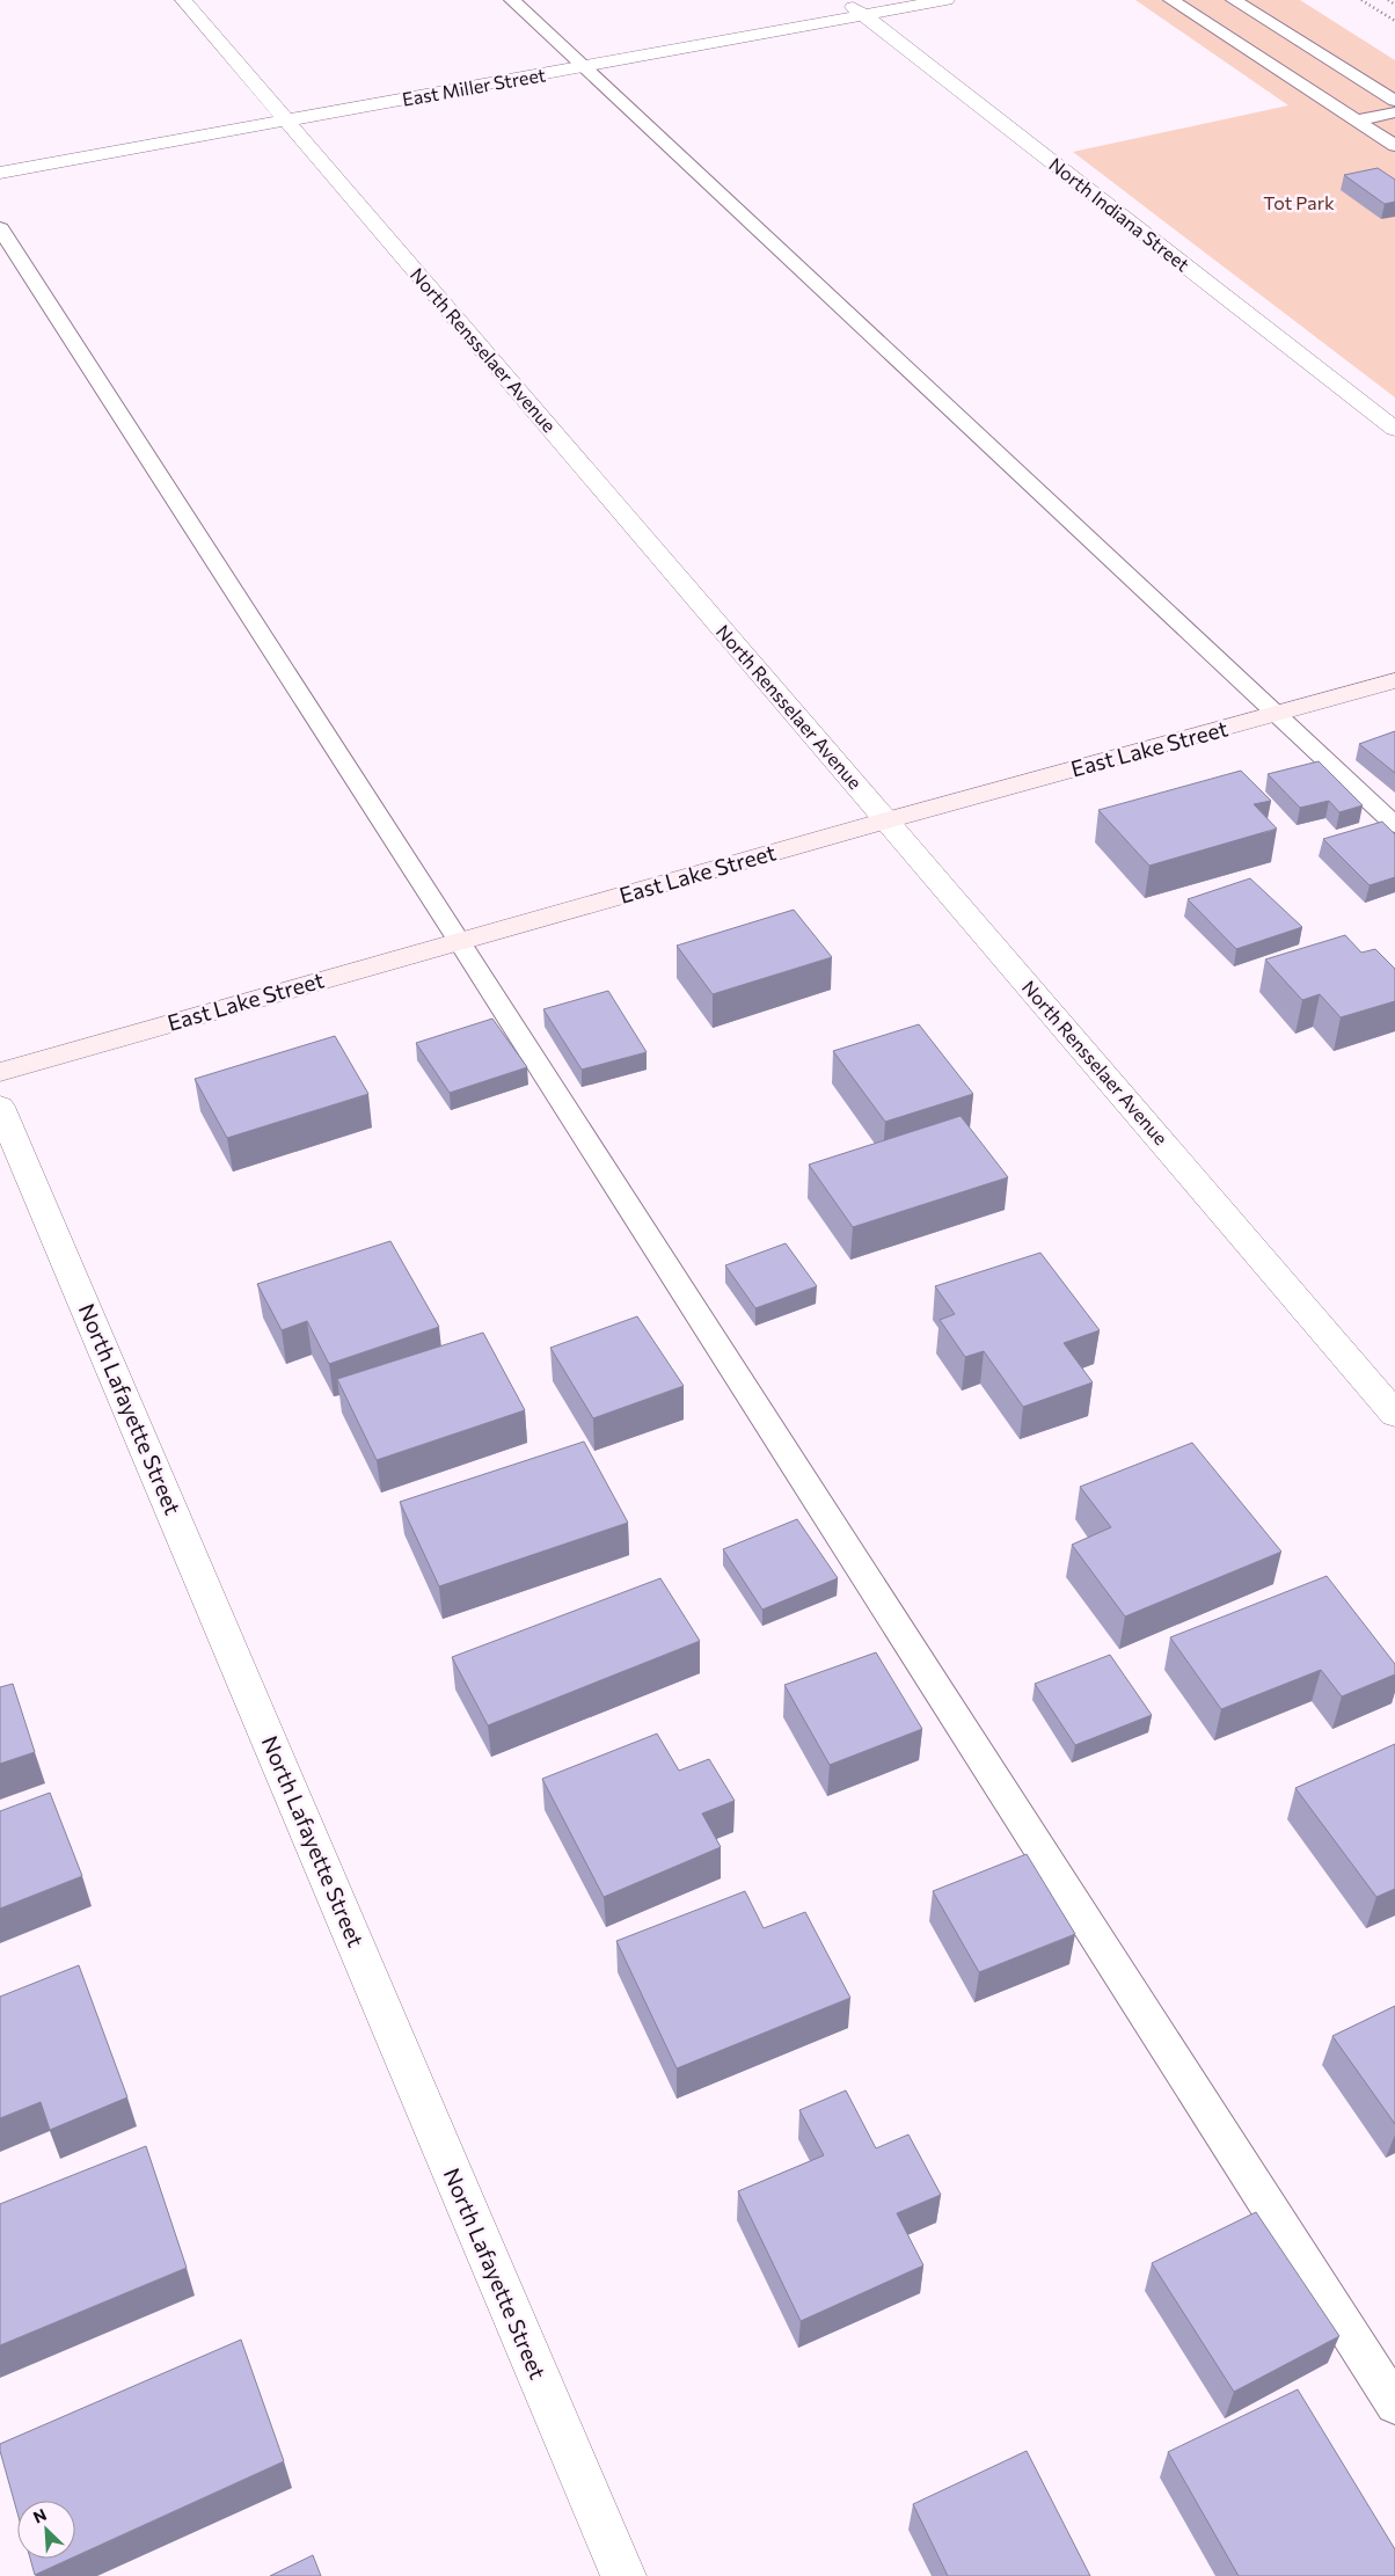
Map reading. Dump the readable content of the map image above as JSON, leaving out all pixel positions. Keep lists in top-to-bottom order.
{
  "streets": {
    "street": [
      "East Miller Street",
      "North Indiana Street",
      "North Rensselaer Avenue",
      "East Lake Street",
      "North Lafayette Street"
    ]
  },
  "crossings": [
    ["East Miller Street", "North Indiana Street"],
    ["East Miller Street", "North Rensselaer Avenue"],
    ["North Rensselaer Avenue", "East Lake Street"]
  ],
  "parks": ["Tot Park"],
  "north": "top left"
}
